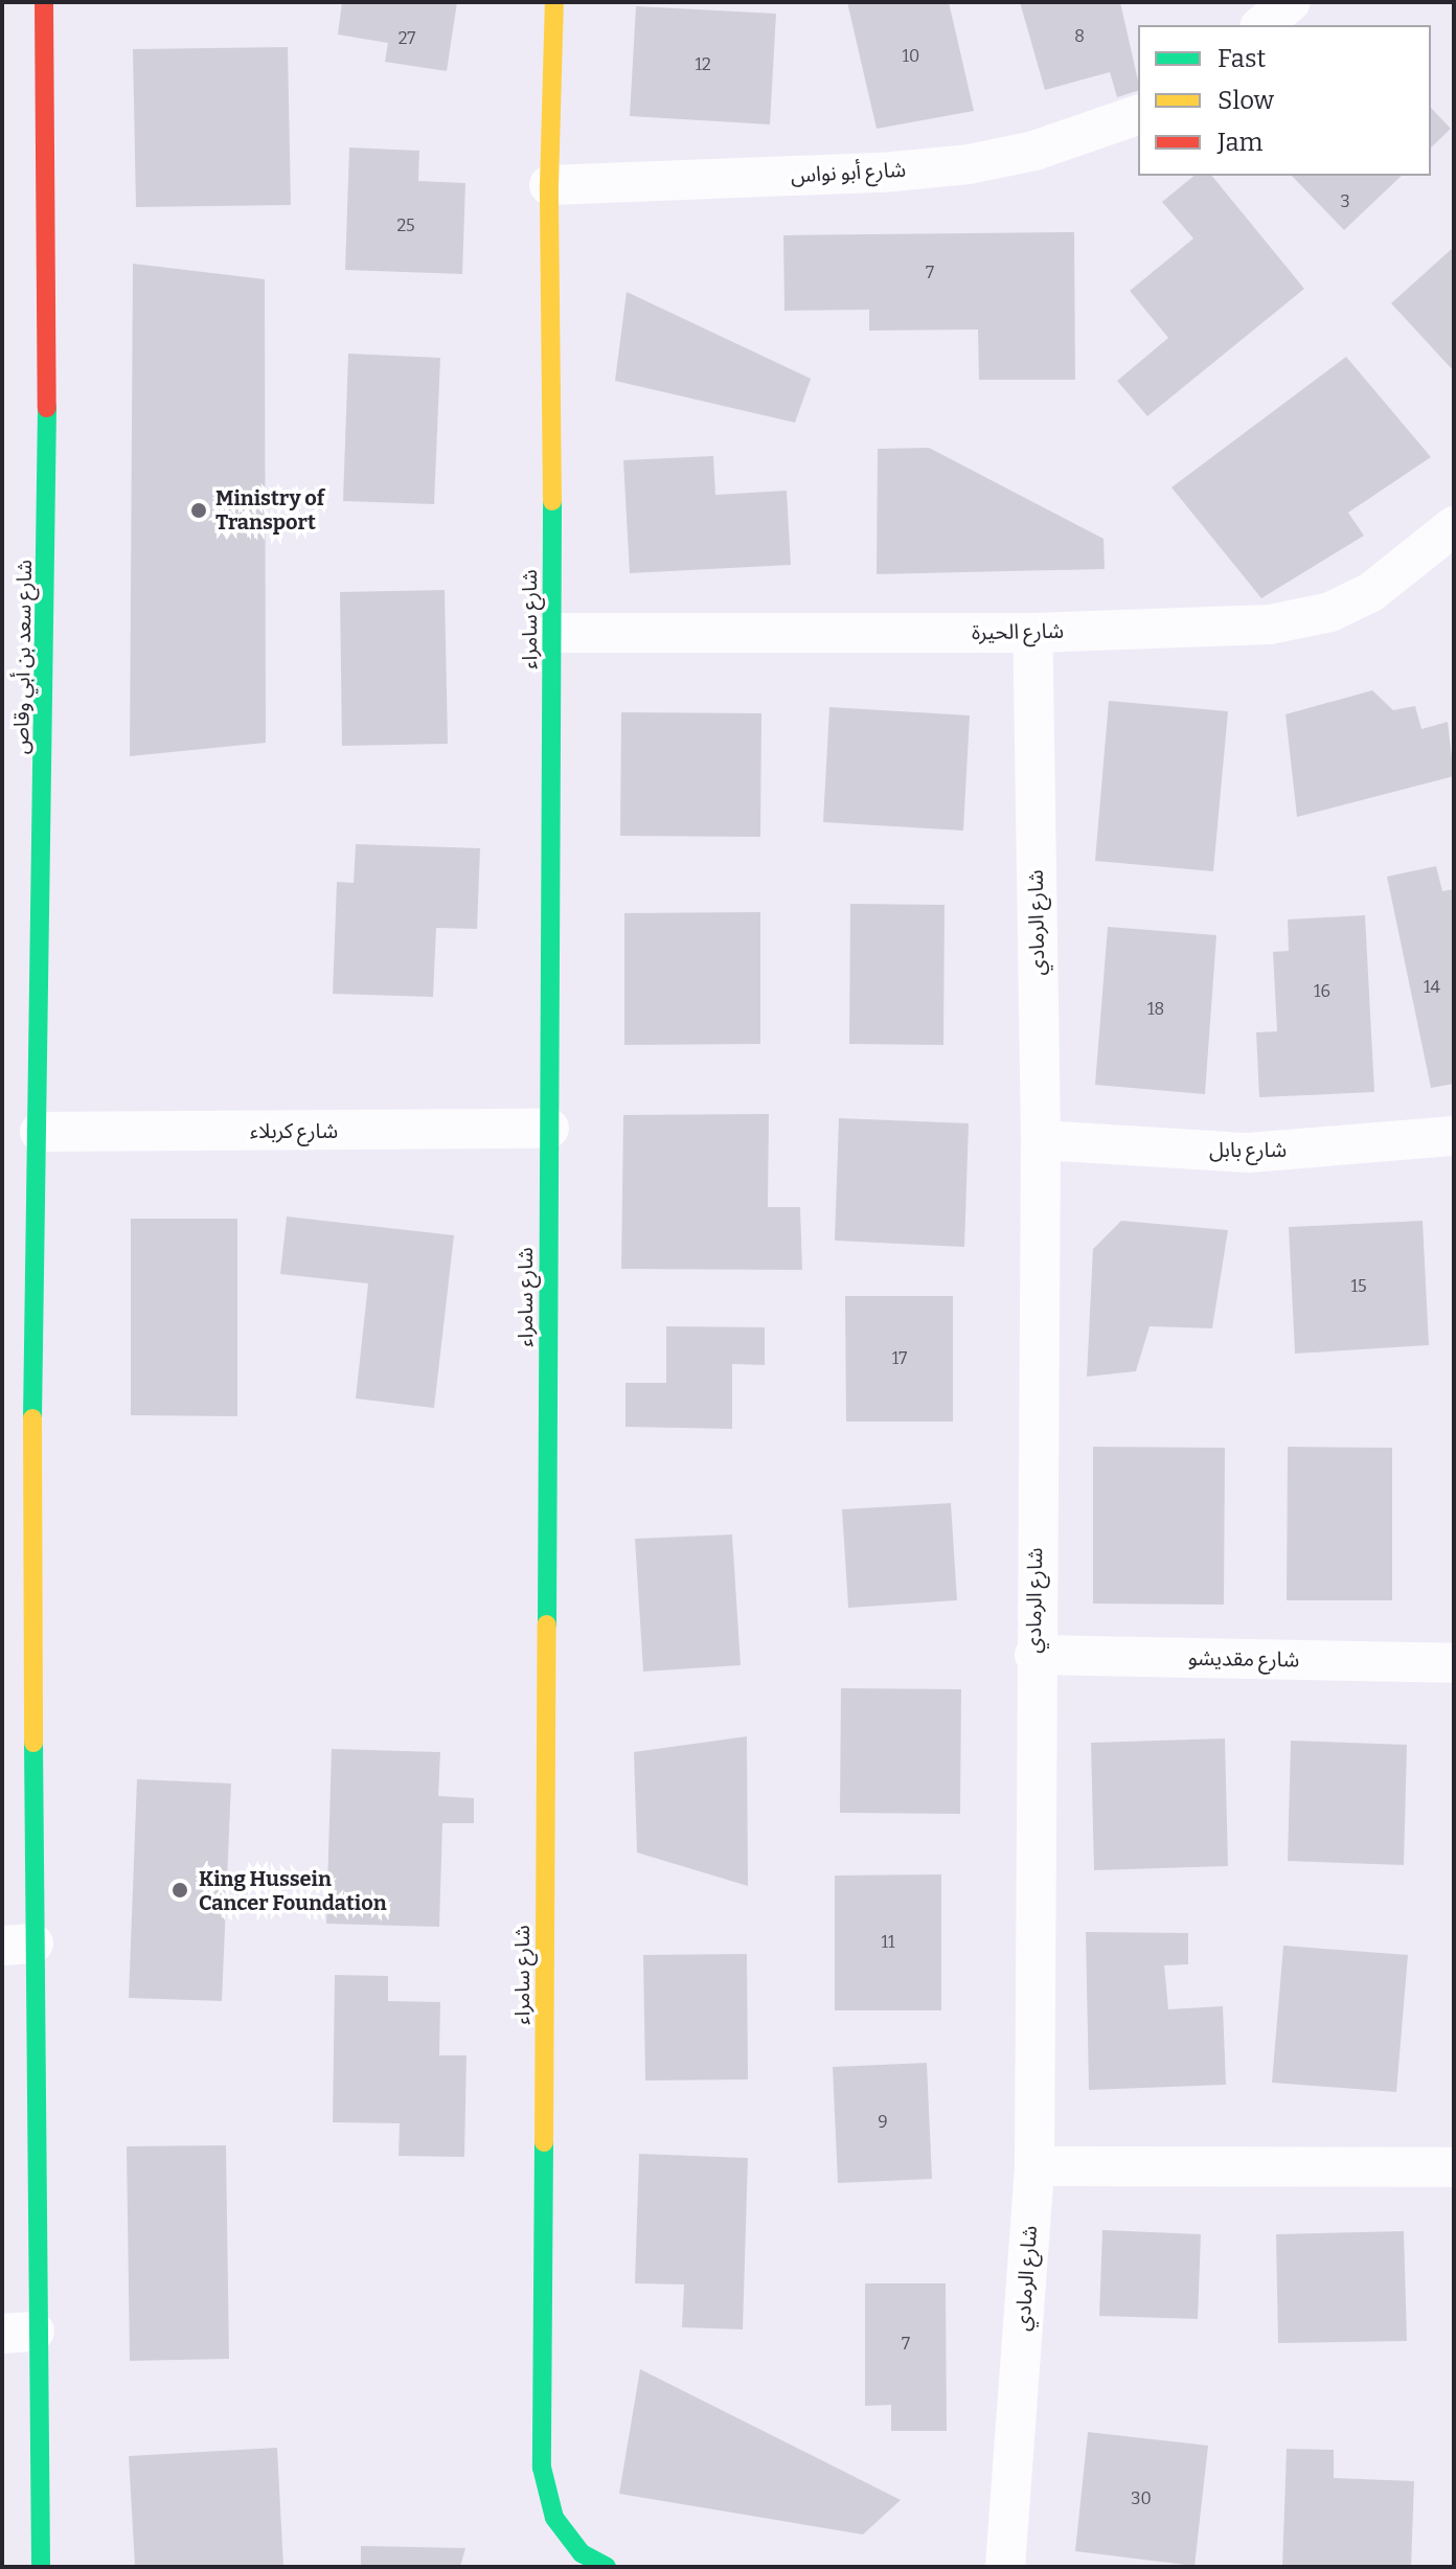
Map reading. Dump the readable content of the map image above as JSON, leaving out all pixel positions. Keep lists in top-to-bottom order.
{
  "streets": {
    "street": [
      "شارع أبو نواس",
      "شارع سامراء",
      "شارع الحيرة",
      "شارع سعد بن أبي وقاص",
      "شارع الرمادي",
      "شارع كربلاء",
      "شارع بابل",
      "شارع مقديشو"
    ]
  },
  "crossings": [
    ["شارع أبو نواس", "شارع سامراء"],
    ["شارع سامراء", "شارع الحيرة"],
    ["شارع سامراء", "شارع كربلاء"],
    ["شارع الحيرة", "شارع الرمادي"],
    ["شارع سعد بن أبي وقاص", "شارع كربلاء"],
    ["شارع الرمادي", "شارع بابل"],
    ["شارع الرمادي", "شارع مقديشو"]
  ],
  "places": ["Ministry of Transport", "King Hussein Cancer Foundation"],
  "house_numbers": [
    "8",
    "27",
    "10",
    "12",
    "3",
    "25",
    "7",
    "14",
    "16",
    "18",
    "15",
    "17",
    "11",
    "9",
    "7",
    "30"
  ],
  "legend": ["Fast", "Slow", "Jam"]
}
